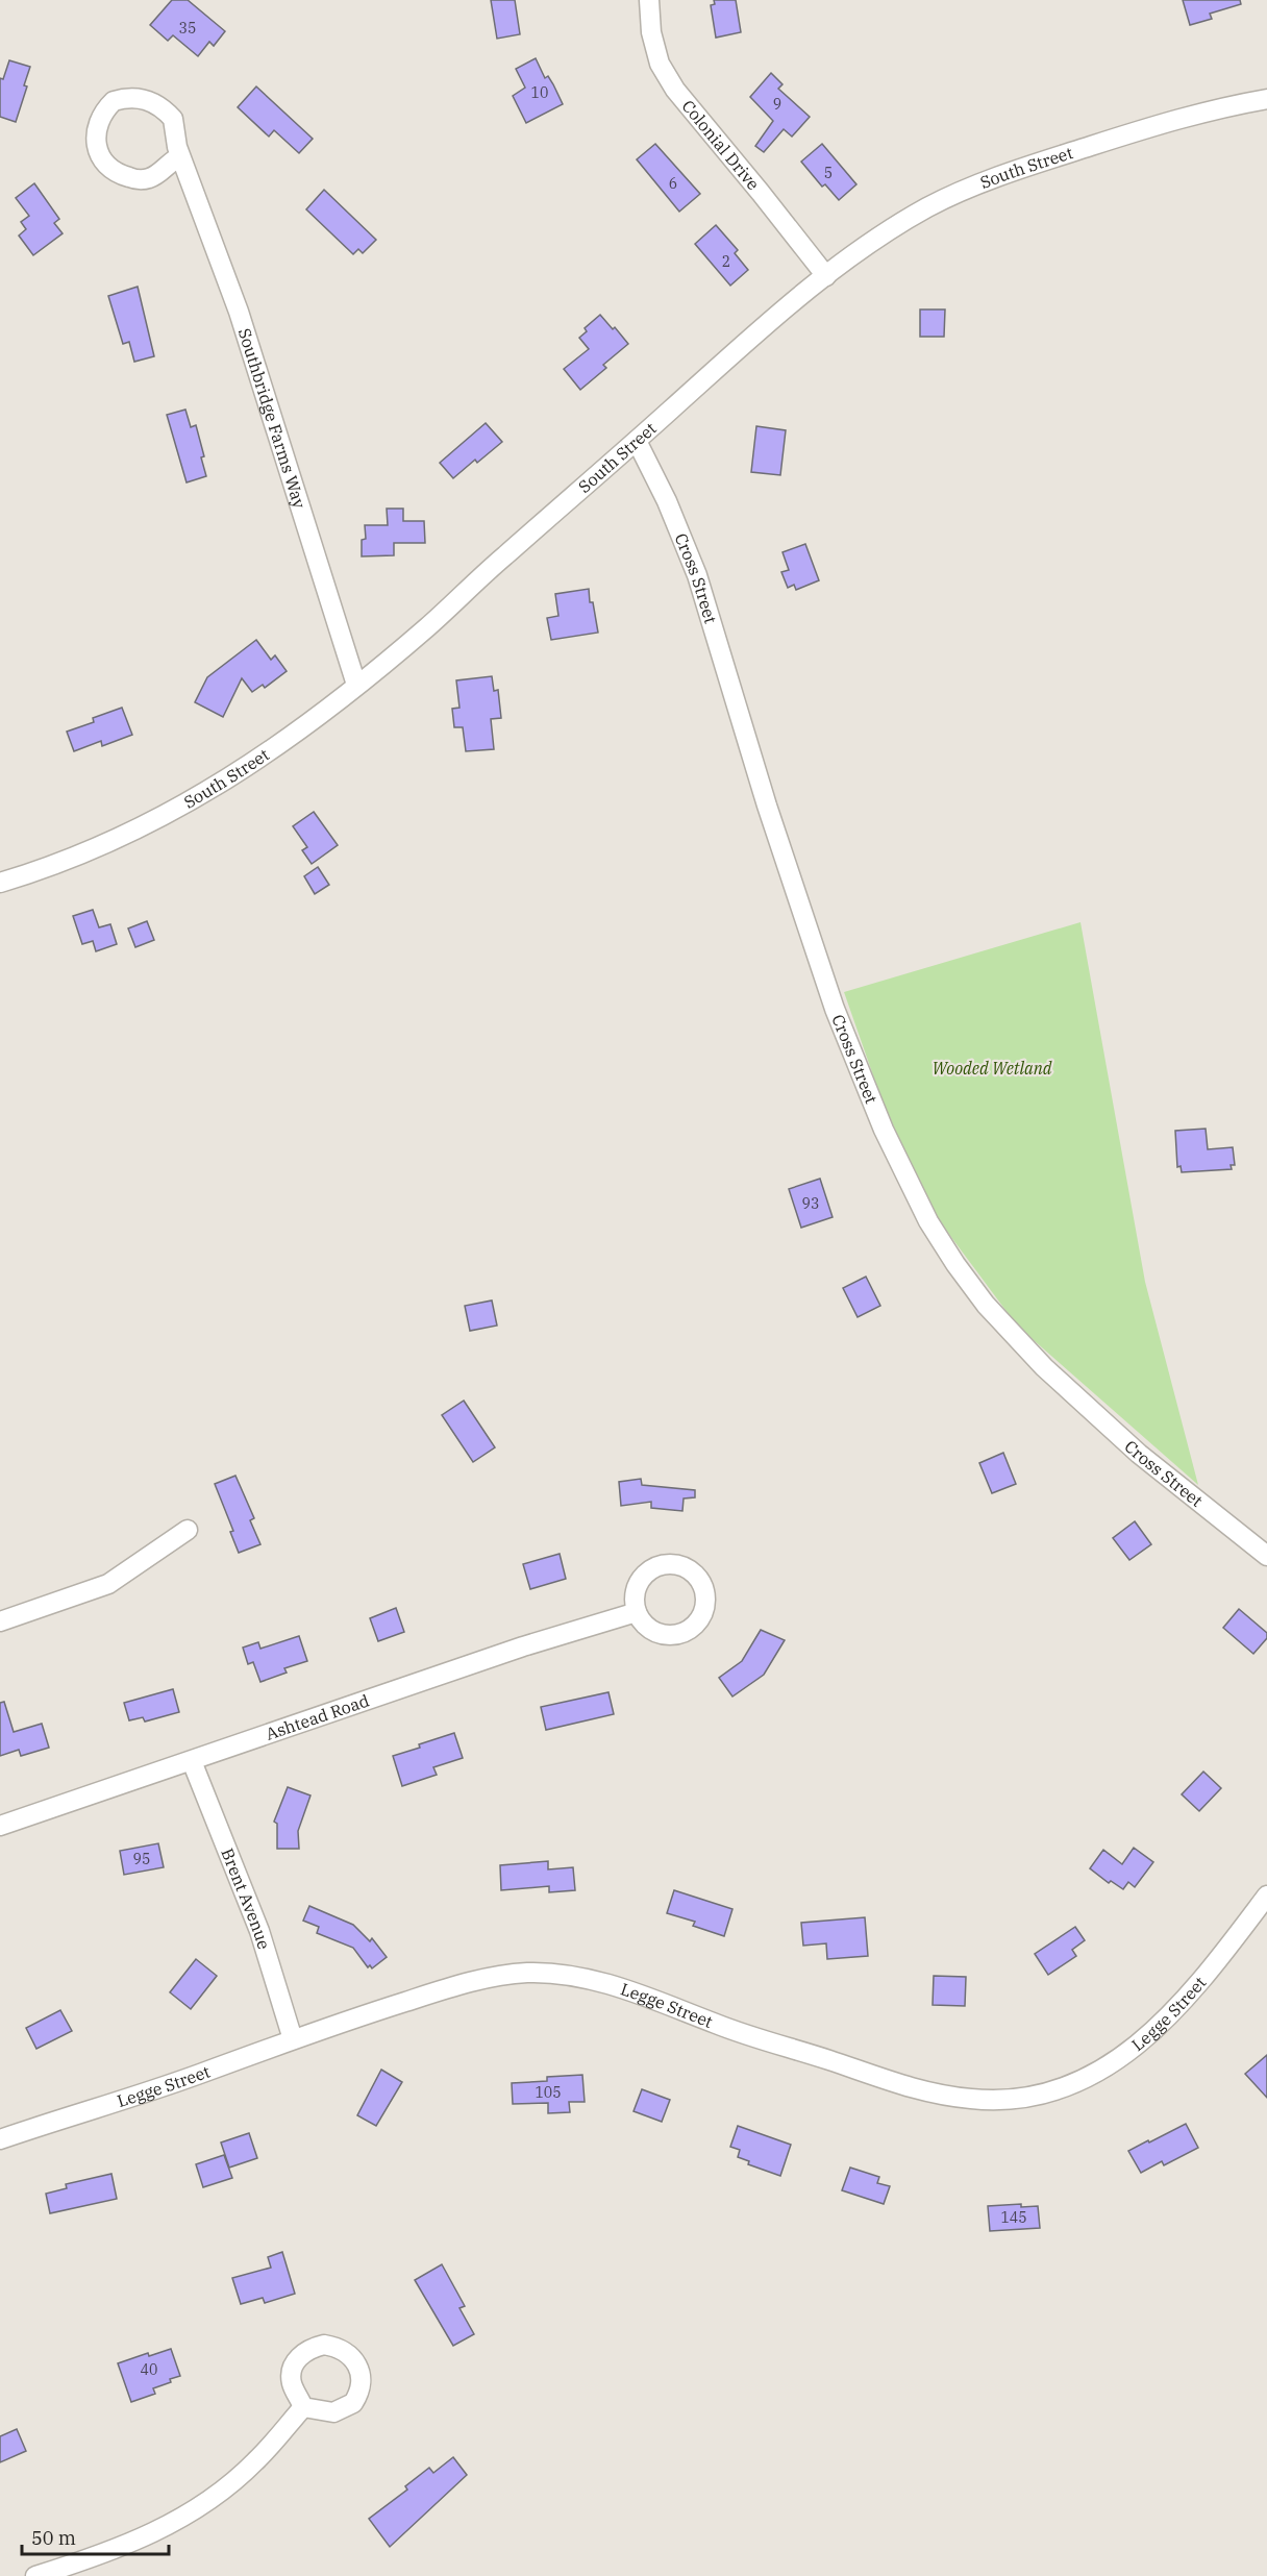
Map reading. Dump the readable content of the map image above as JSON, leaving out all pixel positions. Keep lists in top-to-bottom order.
{
  "streets": {
    "street": [
      "Colonial Drive",
      "South Street",
      "Southbridge Farms Way",
      "Cross Street",
      "Ashtead Road",
      "Brent Avenue",
      "Legge Street"
    ]
  },
  "crossings": [
    ["Colonial Drive", "South Street"],
    ["South Street", "Southbridge Farms Way"],
    ["South Street", "Cross Street"],
    ["Ashtead Road", "Brent Avenue"],
    ["Brent Avenue", "Legge Street"]
  ],
  "parks": ["Wooded Wetland"],
  "house_numbers": [
    "35",
    "10",
    "9",
    "5",
    "6",
    "2",
    "93",
    "95",
    "105",
    "145",
    "40"
  ],
  "scale_bar": "50 m"
}
